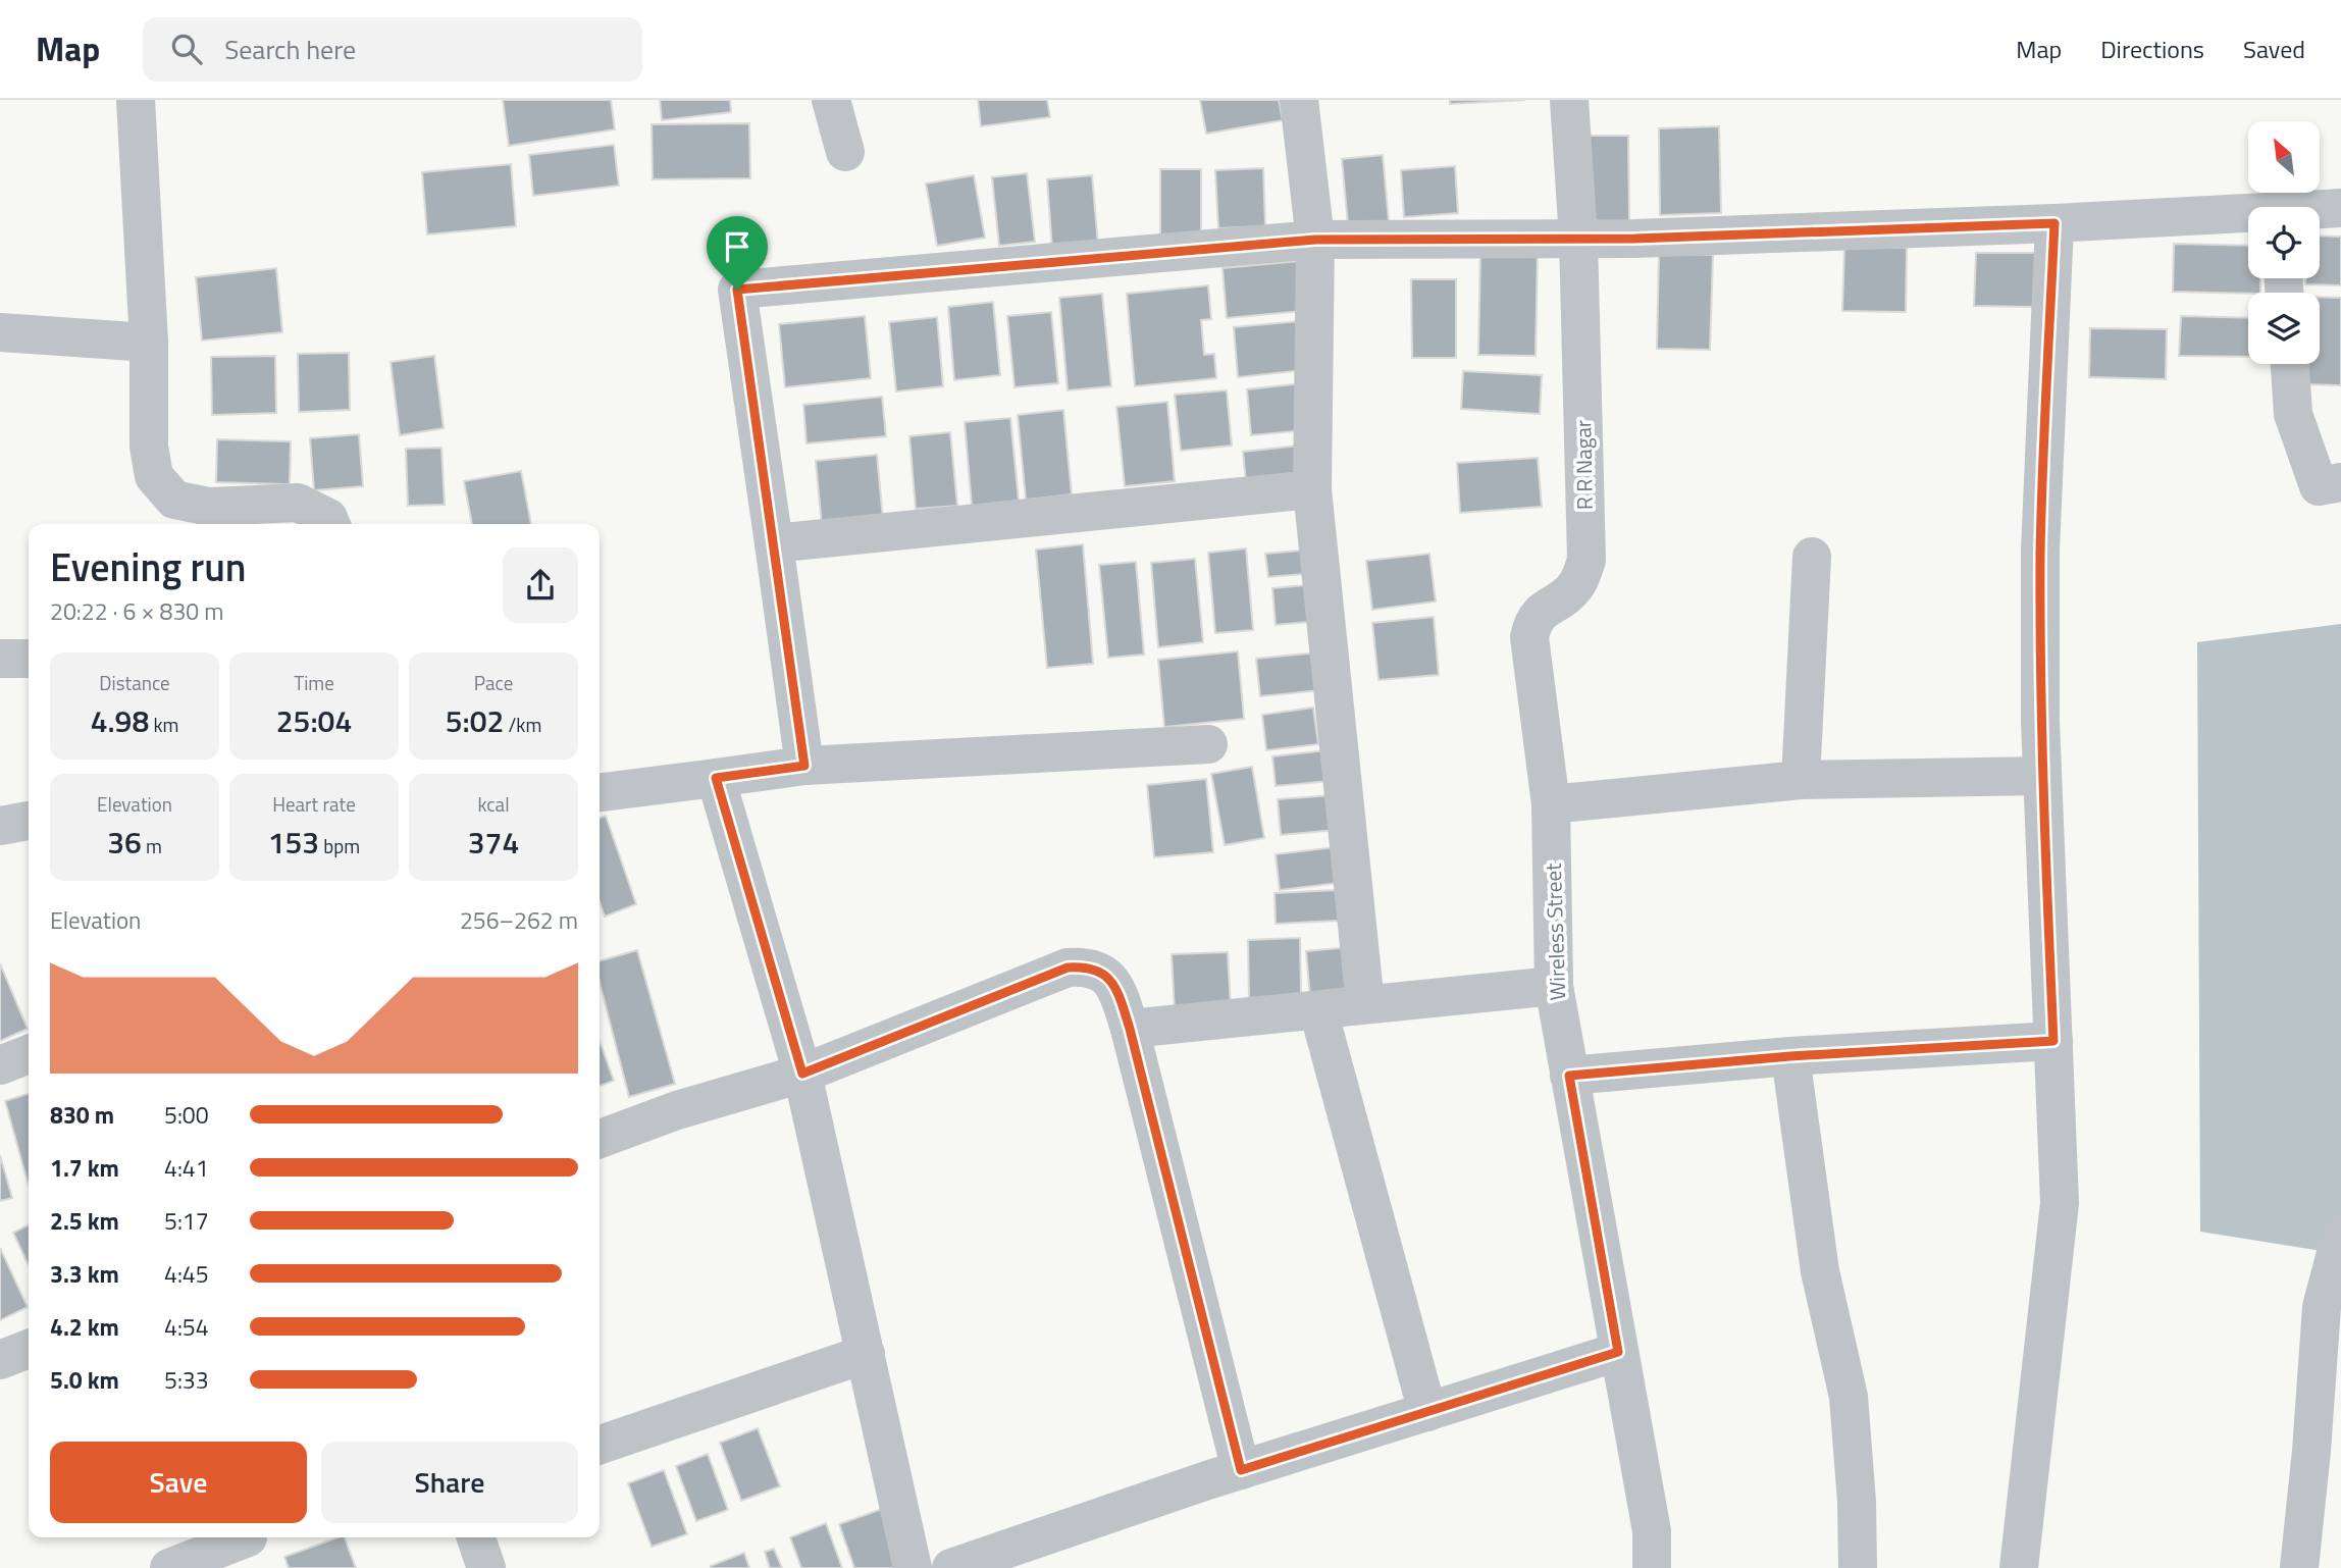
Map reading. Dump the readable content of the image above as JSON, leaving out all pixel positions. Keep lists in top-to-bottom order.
{
  "streets": {
    "street": ["R R Nagar", "Wireless Street"]
  },
  "crossings": [
    ["R R Nagar", "Wireless Street"]
  ],
  "north": "top left",
  "page": {
    "header": "Map",
    "search": "Search here",
    "nav": ["Map", "Directions", "Saved"],
    "heading": ["Evening run", "20:22 · 6 × 830 m"],
    "stats": [
      ["Distance", "4.98 km"],
      ["Time", "25:04"],
      ["Pace", "5:02 /km"],
      ["Elevation", "36 m"],
      ["Heart rate", "153 bpm"],
      ["kcal", "374"]
    ],
    "chart": ["Elevation", "256–262 m"],
    "list": [
      {
        "name": "830 m",
        "note": "5:00"
      },
      {
        "name": "1.7 km",
        "note": "4:41"
      },
      {
        "name": "2.5 km",
        "note": "5:17"
      },
      {
        "name": "3.3 km",
        "note": "4:45"
      },
      {
        "name": "4.2 km",
        "note": "4:54"
      },
      {
        "name": "5.0 km",
        "note": "5:33"
      }
    ],
    "buttons": ["Save", "Share"]
  }
}
